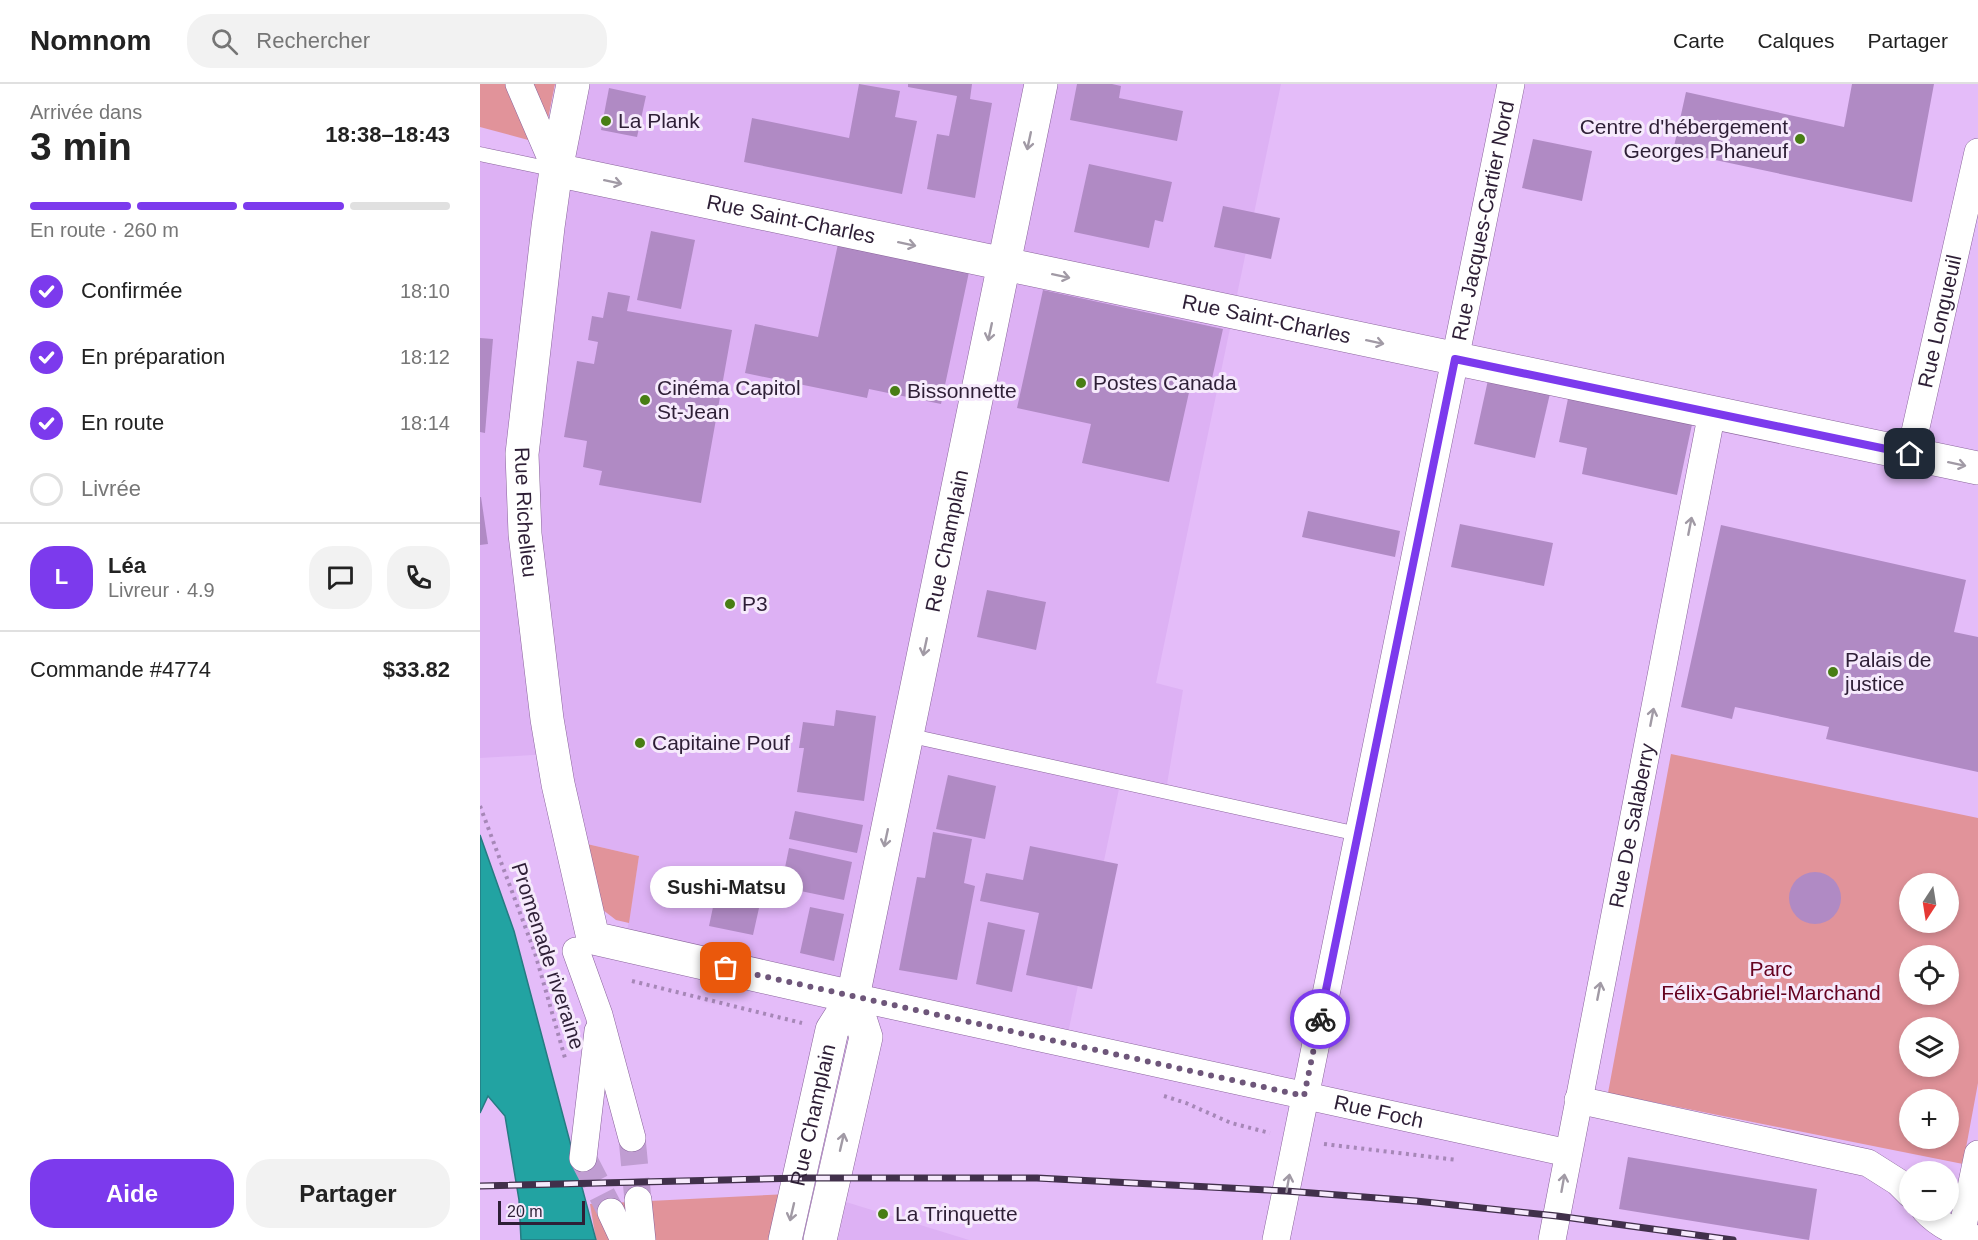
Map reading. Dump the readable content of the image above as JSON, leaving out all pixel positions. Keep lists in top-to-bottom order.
{
  "streets": {
    "street": [
      "Rue Saint-Charles",
      "Rue Jacques-Cartier Nord",
      "Rue Longueuil",
      "Rue Richelieu",
      "Rue Champlain",
      "Rue De Salaberry",
      "Rue Foch"
    ],
    "path": ["Promenade riveraine"]
  },
  "crossings": [
    ["Rue Saint-Charles", "Rue Jacques-Cartier Nord"],
    ["Rue Saint-Charles", "Rue Longueuil"],
    ["Rue Saint-Charles", "Rue Richelieu"],
    ["Rue Saint-Charles", "Rue Champlain"],
    ["Rue Saint-Charles", "Rue De Salaberry"],
    ["Rue Jacques-Cartier Nord", "Rue Foch"],
    ["Rue Richelieu", "Rue Foch"],
    ["Rue Champlain", "Rue Foch"],
    ["Rue De Salaberry", "Rue Foch"]
  ],
  "one_way": ["Rue Saint-Charles", "Rue De Salaberry"],
  "parks": ["Parc Félix-Gabriel-Marchand"],
  "places": [
    "La Plank",
    "Centre d'hébergement Georges Phaneuf",
    "Postes Canada",
    "Bissonnette",
    "Cinéma Capitol St-Jean",
    "P3",
    "Palais de justice",
    "Capitaine Pouf",
    "Sushi-Matsu",
    "La Trinquette"
  ],
  "scale_bar": "20 m",
  "north": "bottom",
  "page": {
    "header": "Nomnom",
    "search": "Rechercher",
    "nav": ["Carte", "Calques", "Partager"],
    "heading": ["3 min", "Arrivée dans", "18:38–18:43"],
    "panel": [
      "Léa",
      "Livreur · 4.9",
      "Commande #4774",
      "$33.82"
    ],
    "bar": "En route · 260 m",
    "list": [
      ["Confirmée", "18:10"],
      ["En préparation", "18:12"],
      ["En route", "18:14"],
      "Livrée"
    ],
    "round": "L",
    "bubble": "Sushi-Matsu",
    "map_buttons": ["+", "−"],
    "buttons": ["Aide", "Partager"],
    "scale": "20 m"
  }
}
